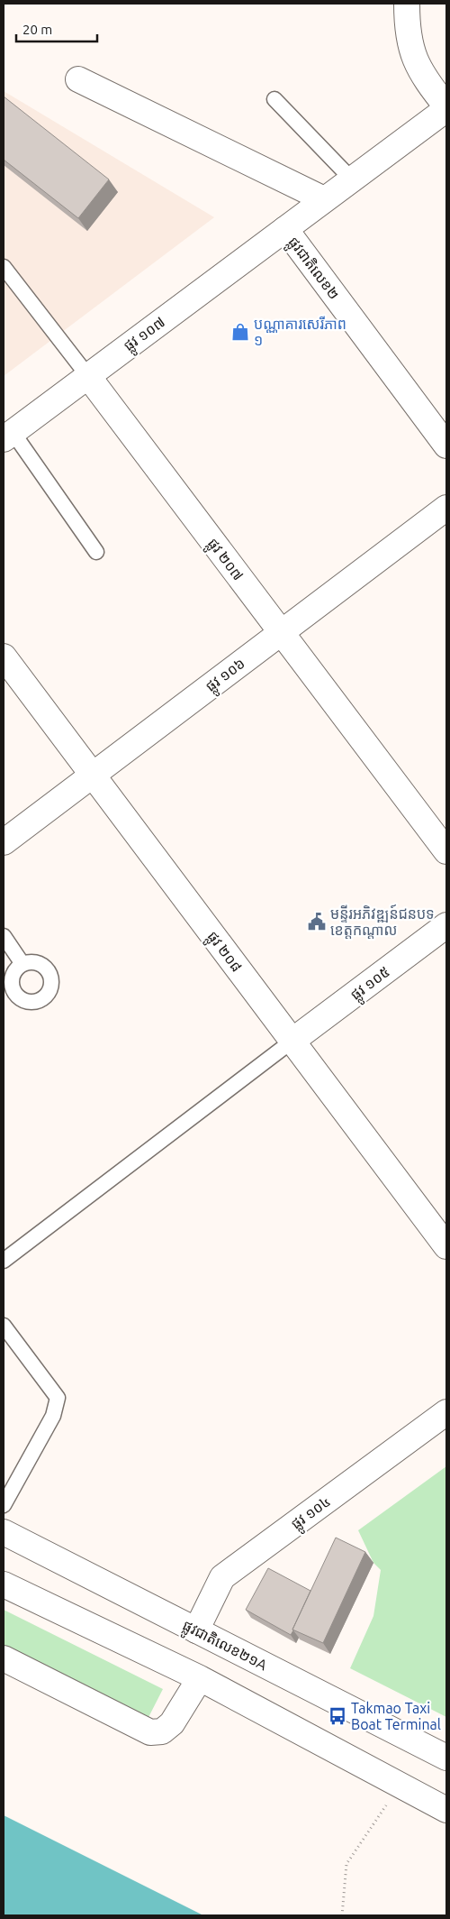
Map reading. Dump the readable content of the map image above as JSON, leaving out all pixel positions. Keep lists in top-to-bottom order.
{
  "streets": {
    "street": [
      "ផ្លូវជាតិលេខ២",
      "ផ្លូវ ១០៧",
      "ផ្លូវ ២០៧",
      "ផ្លូវ ១០៦",
      "ផ្លូវ ២០៨",
      "ផ្លូវ ១០៥",
      "ផ្លូវ ១០៤",
      "ផ្លូវជាតិលេខ២១A"
    ]
  },
  "crossings": [
    ["ផ្លូវជាតិលេខ២", "ផ្លូវ ១០៧"],
    ["ផ្លូវ ១០៧", "ផ្លូវ ២០៧"],
    ["ផ្លូវ ២០៧", "ផ្លូវ ១០៦"],
    ["ផ្លូវ ១០៦", "ផ្លូវ ២០៨"],
    ["ផ្លូវ ២០៨", "ផ្លូវ ១០៥"],
    ["ផ្លូវ ១០៤", "ផ្លូវជាតិលេខ២១A"]
  ],
  "places": {
    "shop": ["បណ្ណាគារសេរីភាព ១"],
    "public building": ["មន្ទីរអភិវឌ្ឍន៍ជនបទ ខេត្តកណ្តាល"],
    "bus stop": ["Takmao Taxi Boat Terminal"]
  },
  "scale_bar": "20 m"
}
